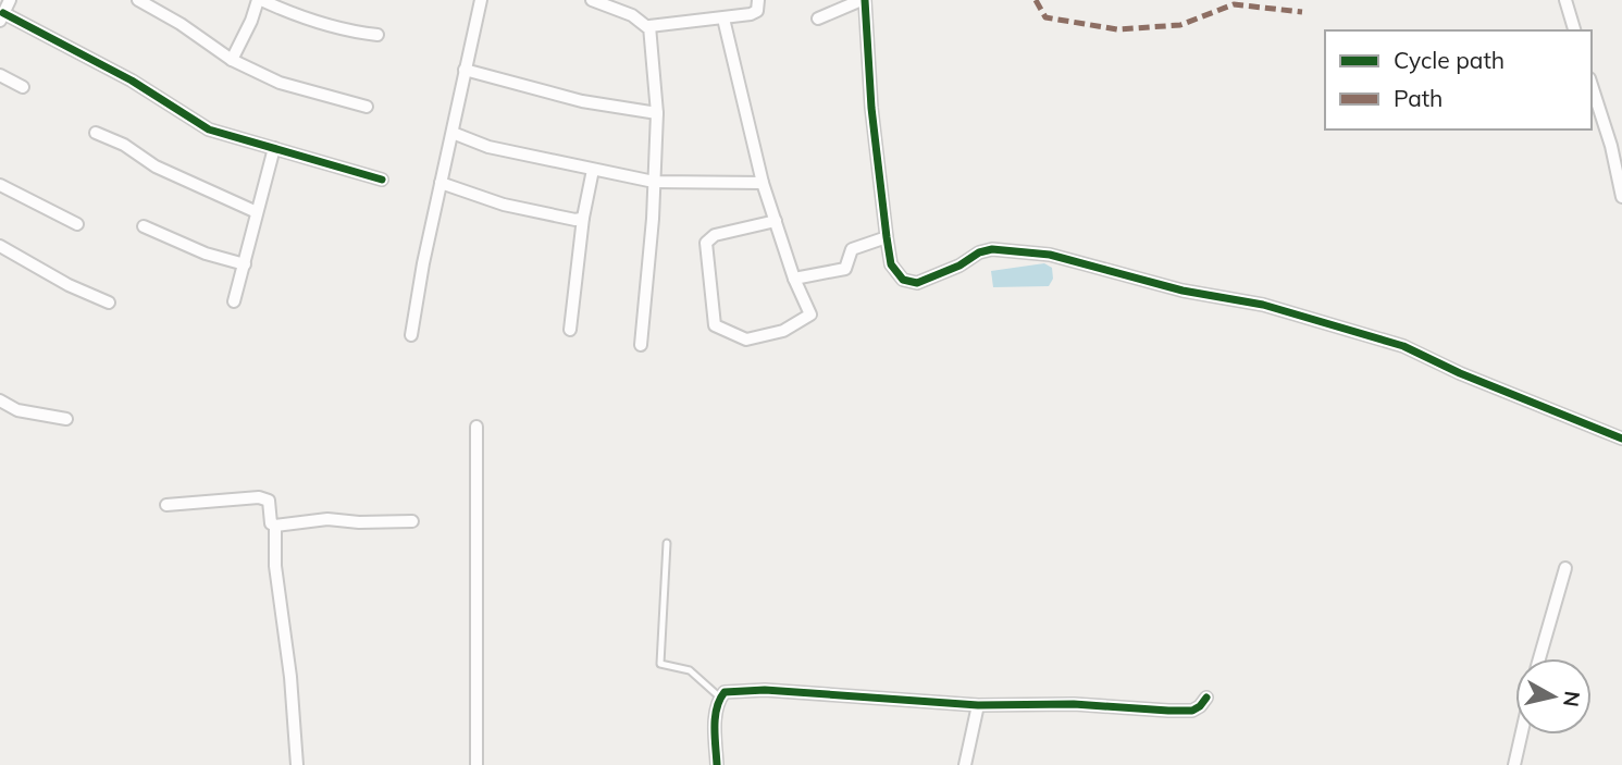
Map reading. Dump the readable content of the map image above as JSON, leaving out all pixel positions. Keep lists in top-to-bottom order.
{
  "legend": ["Cycle path", "Path"],
  "north": "right"
}
